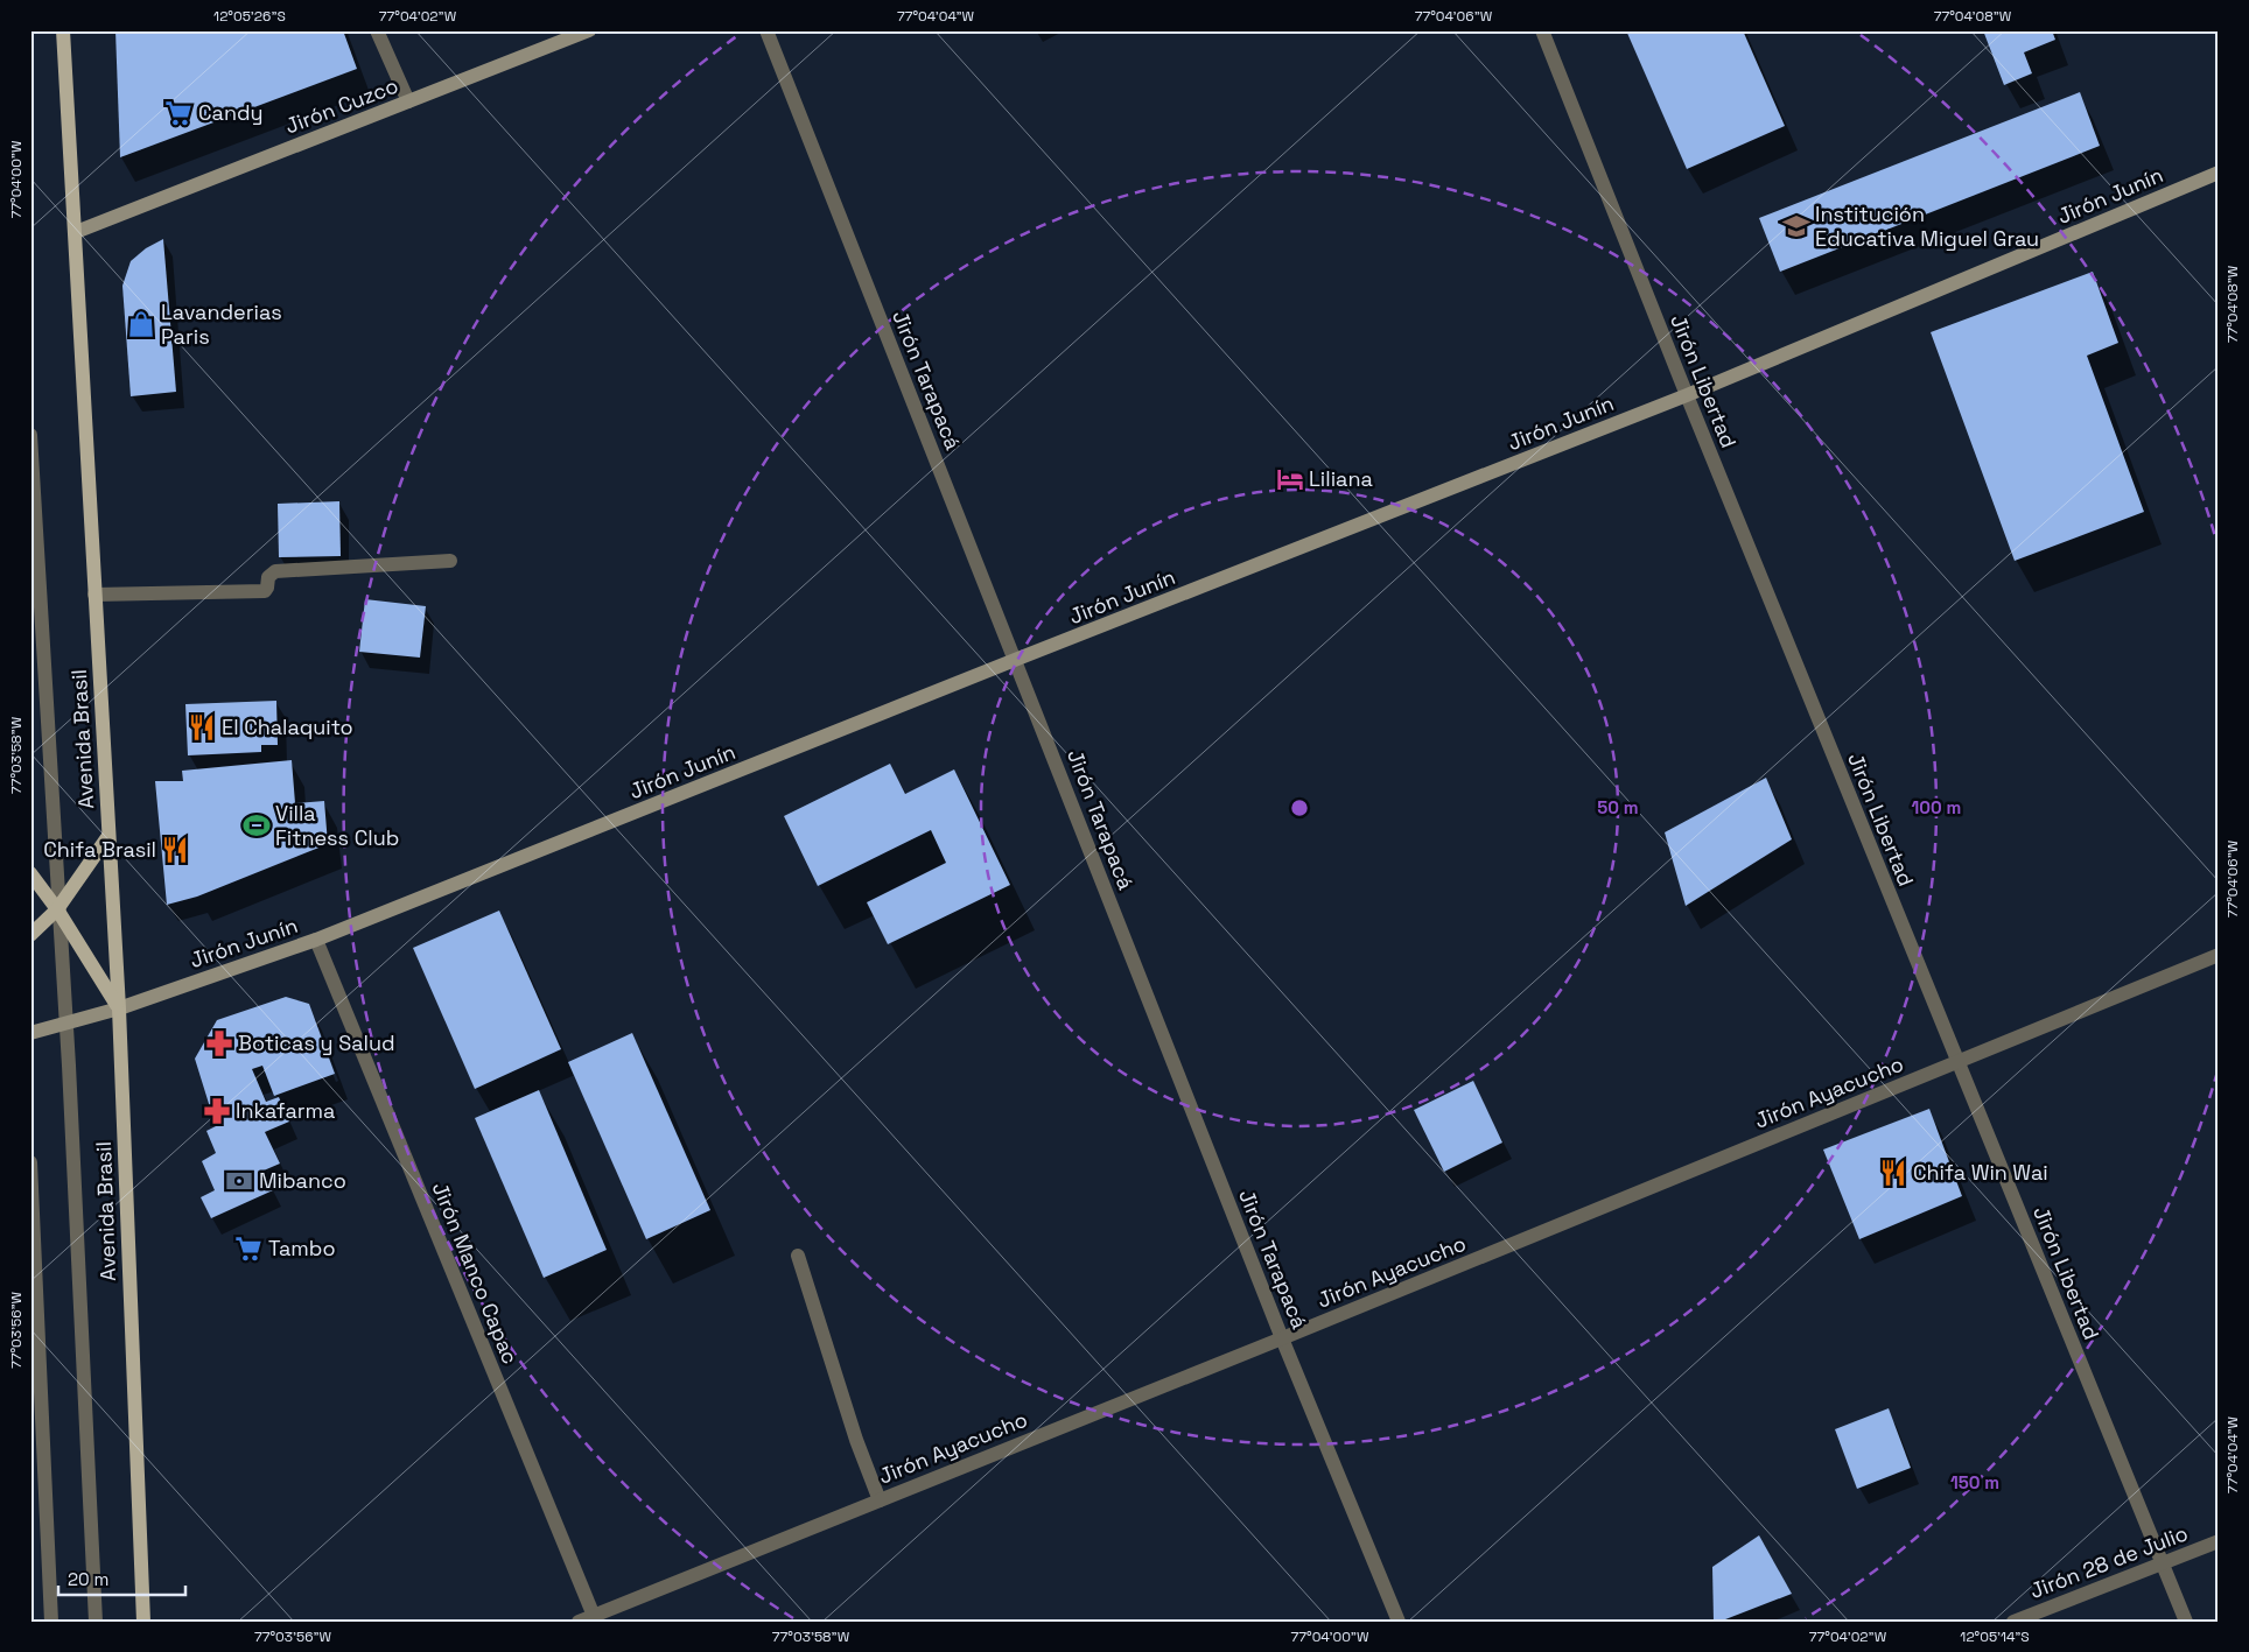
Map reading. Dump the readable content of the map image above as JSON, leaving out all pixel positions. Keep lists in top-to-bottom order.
{
  "streets": {
    "main road": ["Avenida Brasil"],
    "street": [
      "Jirón Cuzco",
      "Jirón Junín",
      "Jirón Tarapacá",
      "Jirón Libertad",
      "Jirón Ayacucho",
      "Jirón Manco Capac",
      "Jirón 28 de Julio"
    ]
  },
  "crossings": [
    ["Jirón Cuzco", "Avenida Brasil"],
    ["Jirón Junín", "Jirón Tarapacá"],
    ["Jirón Junín", "Jirón Libertad"],
    ["Jirón Junín", "Avenida Brasil"],
    ["Jirón Junín", "Jirón Manco Capac"],
    ["Jirón Tarapacá", "Jirón Ayacucho"],
    ["Jirón Libertad", "Jirón Ayacucho"],
    ["Jirón Libertad", "Jirón 28 de Julio"],
    ["Jirón Ayacucho", "Jirón Manco Capac"]
  ],
  "places": {
    "supermarket": ["Candy", "Tambo"],
    "school or university": ["Institución Educativa Miguel Grau"],
    "shop": ["Lavanderias Paris"],
    "hotel": ["Liliana"],
    "restaurant": ["El Chalaquito", "Chifa Brasil", "Chifa Win Wai"],
    "sports": ["Villa Fitness Club"],
    "pharmacy": ["Boticas y Salud", "Inkafarma"],
    "bank": ["Mibanco"]
  },
  "scale_bar": "20 m",
  "coordinates": [
    "12°05'26\"S",
    "77°04'02\"W",
    "77°04'04\"W",
    "77°04'06\"W",
    "77°04'08\"W",
    "77°04'00\"W",
    "77°03'58\"W",
    "77°03'56\"W",
    "12°05'14\"S"
  ],
  "rings": ["50 m", "100 m", "150 m"]
}
